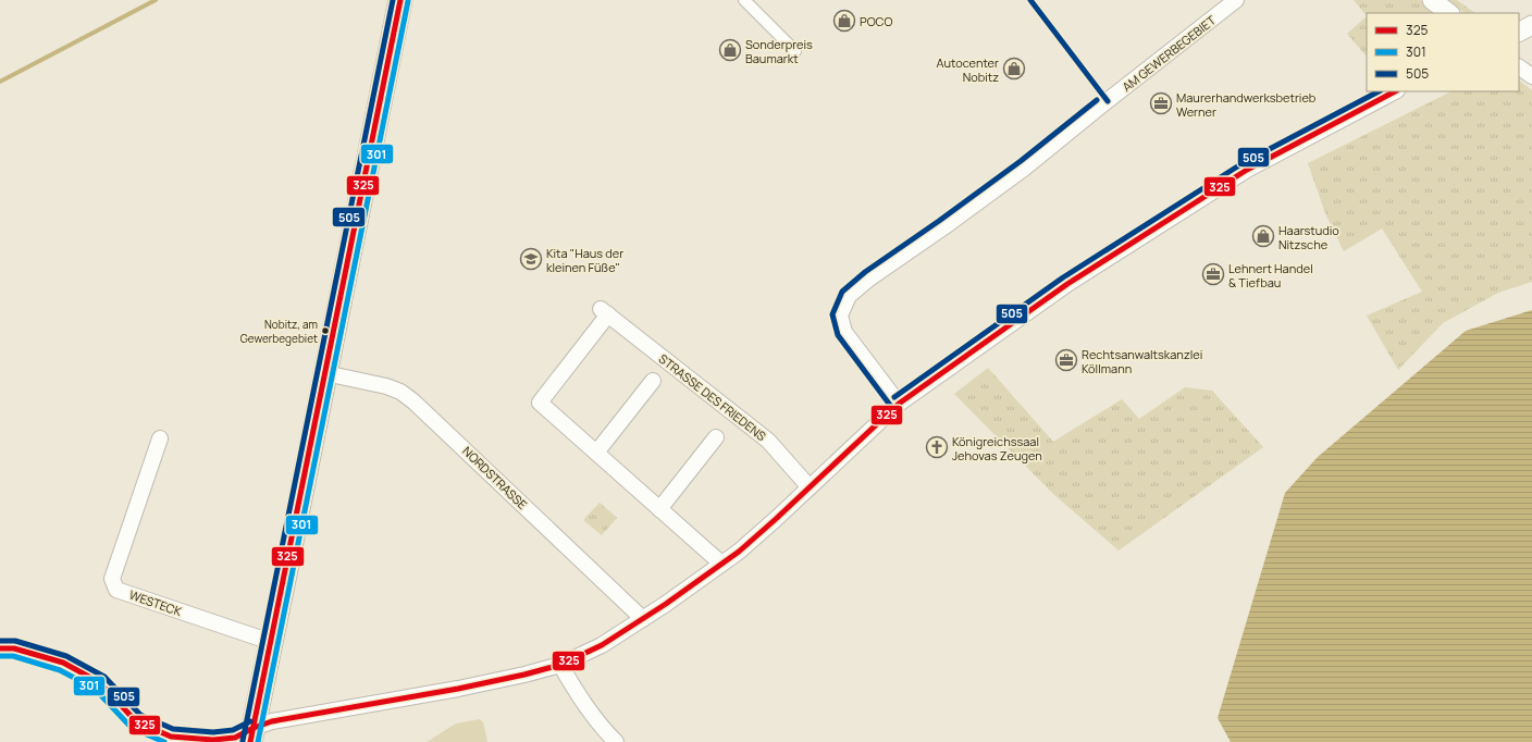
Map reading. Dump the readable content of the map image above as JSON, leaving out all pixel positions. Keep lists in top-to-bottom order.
{
  "streets": {
    "street": [
      "AM GEWERBEGEBIET",
      "STRASSE DES FRIEDENS",
      "NORDSTRASSE",
      "WESTECK"
    ]
  },
  "places": {
    "shop": [
      "POCO",
      "Sonderpreis Baumarkt",
      "Autocenter Nobitz",
      "Haarstudio Nitzsche"
    ],
    "office": ["Maurerhandwerksbetrieb Werner", "Lehnert Handel & Tiefbau", "Rechtsanwaltskanzlei Köllmann"],
    "school or university": ["Kita \"Haus der kleinen Füße\""],
    "other": ["Nobitz, am Gewerbegebiet"],
    "church": ["Königreichssaal Jehovas Zeugen"]
  },
  "lines": ["transit line 325", "transit line 505", "transit line 301"],
  "legend": ["325", "301", "505"]
}
